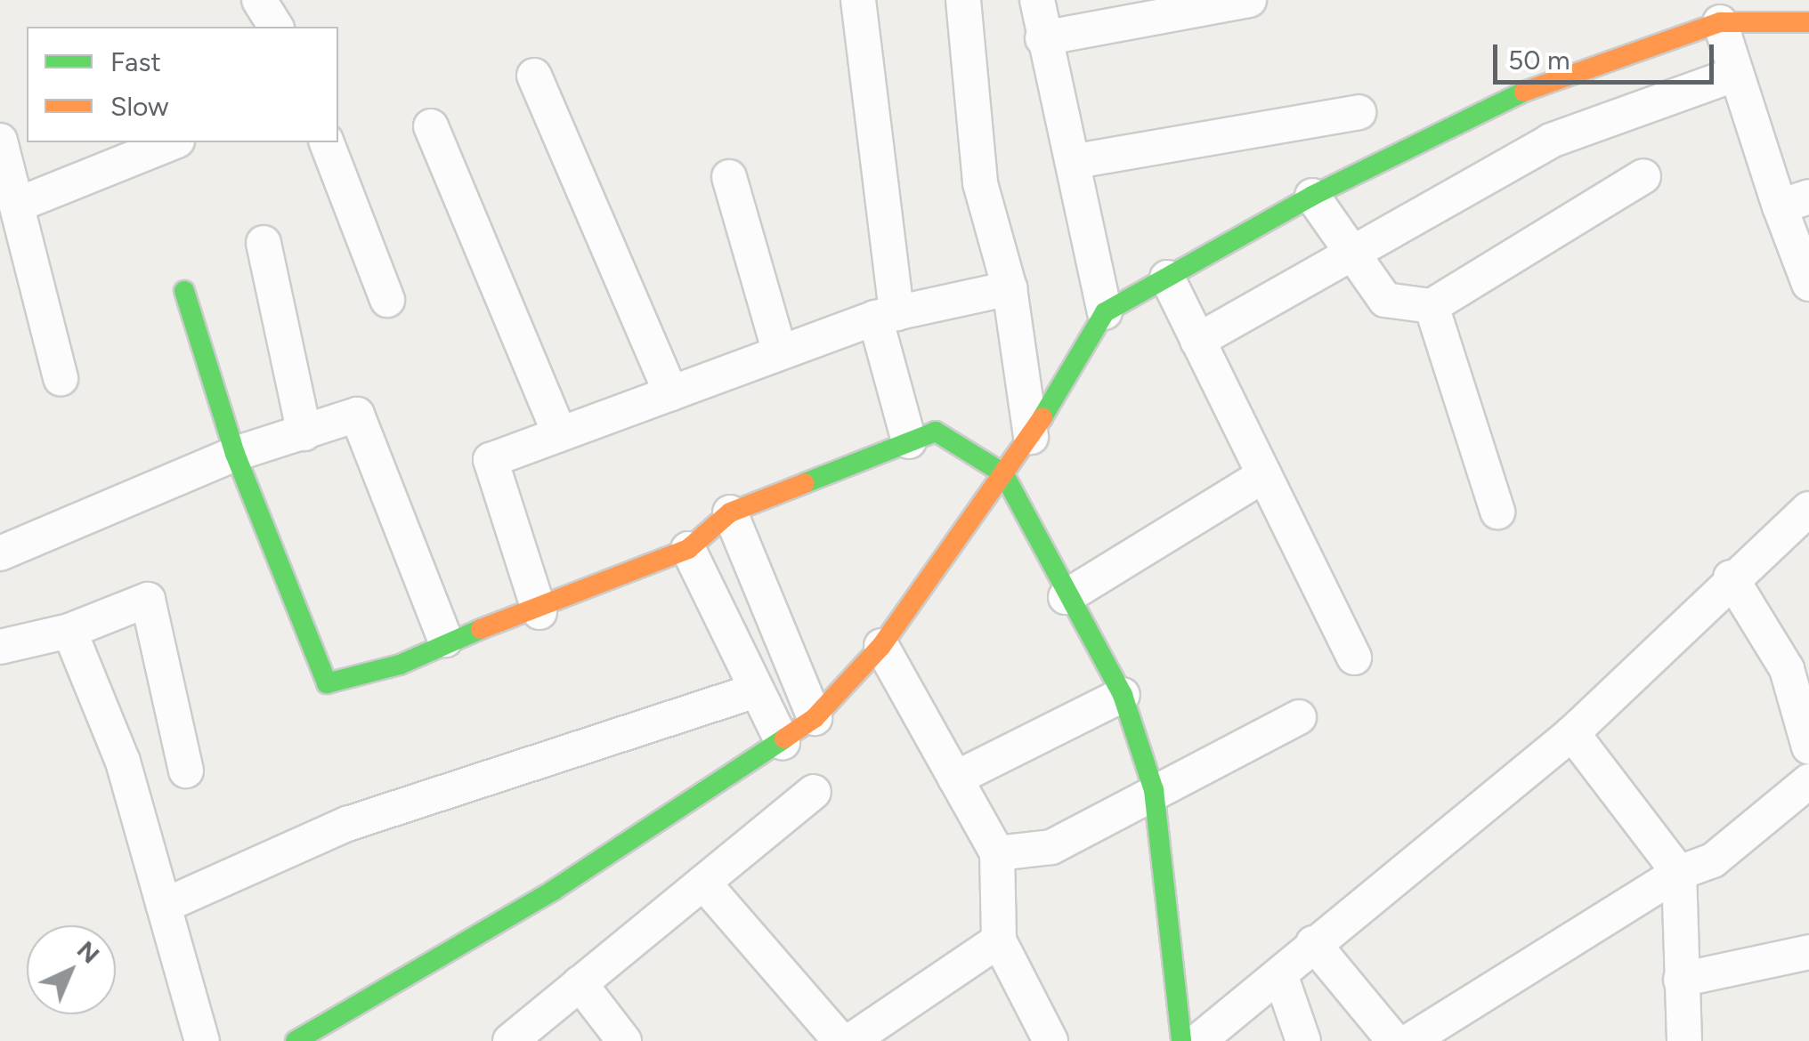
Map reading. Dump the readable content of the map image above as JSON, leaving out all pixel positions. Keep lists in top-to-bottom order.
{
  "legend": ["Fast", "Slow"],
  "scale_bar": "50 m",
  "north": "top right"
}
